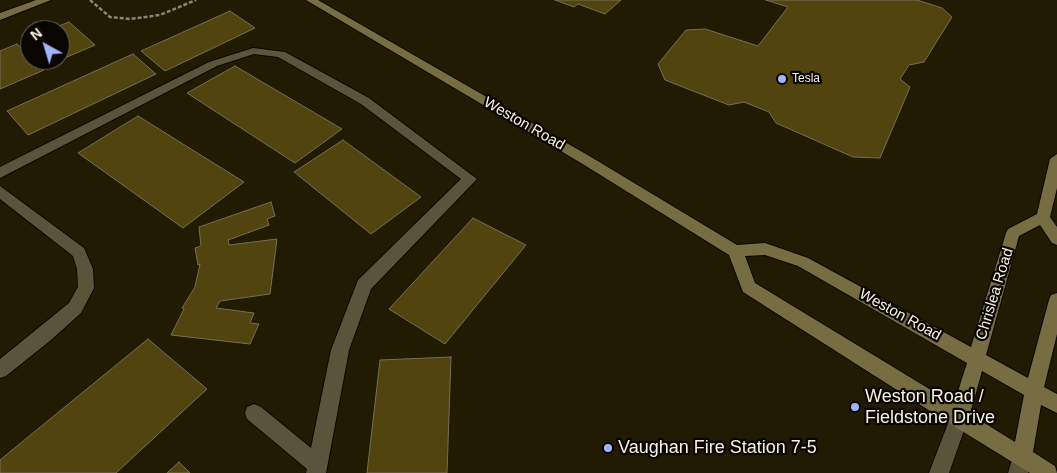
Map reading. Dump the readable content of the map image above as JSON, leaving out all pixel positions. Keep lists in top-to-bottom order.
{
  "streets": {
    "main road": ["Weston Road", "Chrislea Road"]
  },
  "crossings": [
    ["Weston Road", "Chrislea Road"]
  ],
  "places": ["Tesla", "Weston Road / Fieldstone Drive", "Vaughan Fire Station 7-5"],
  "north": "top left"
}
